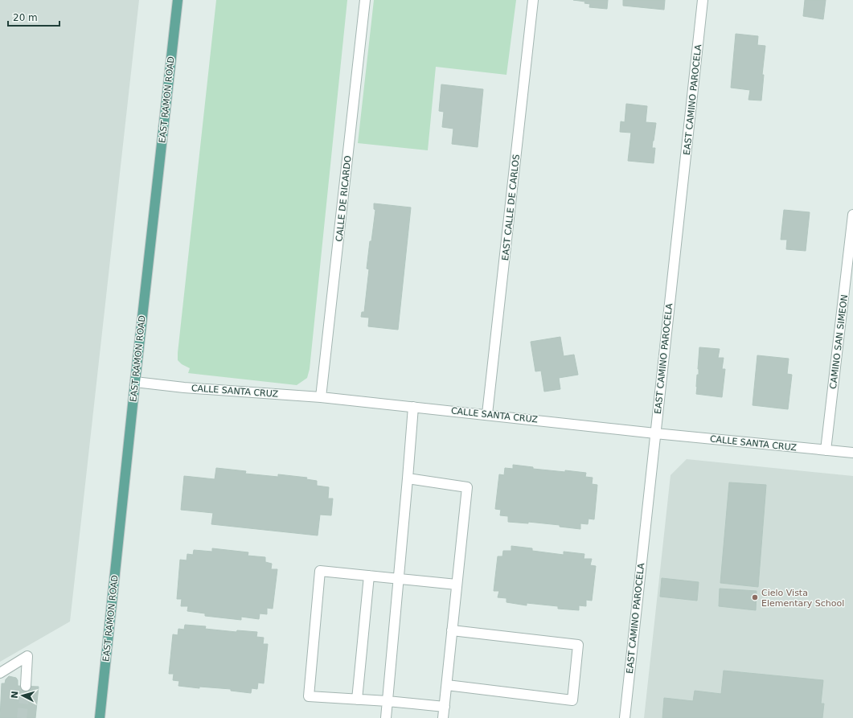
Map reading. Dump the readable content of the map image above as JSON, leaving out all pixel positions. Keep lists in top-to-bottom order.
{
  "streets": {
    "main road": ["EAST RAMON ROAD"],
    "street": [
      "EAST CAMINO PAROCELA",
      "CALLE DE RICARDO",
      "EAST CALLE DE CARLOS",
      "CAMINO SAN SIMEON",
      "CALLE SANTA CRUZ"
    ]
  },
  "crossings": [
    ["EAST RAMON ROAD", "CALLE SANTA CRUZ"],
    ["EAST CAMINO PAROCELA", "CALLE SANTA CRUZ"],
    ["CALLE DE RICARDO", "CALLE SANTA CRUZ"],
    ["EAST CALLE DE CARLOS", "CALLE SANTA CRUZ"],
    ["CAMINO SAN SIMEON", "CALLE SANTA CRUZ"]
  ],
  "places": ["Cielo Vista Elementary School"],
  "scale_bar": "20 m",
  "north": "left"
}
